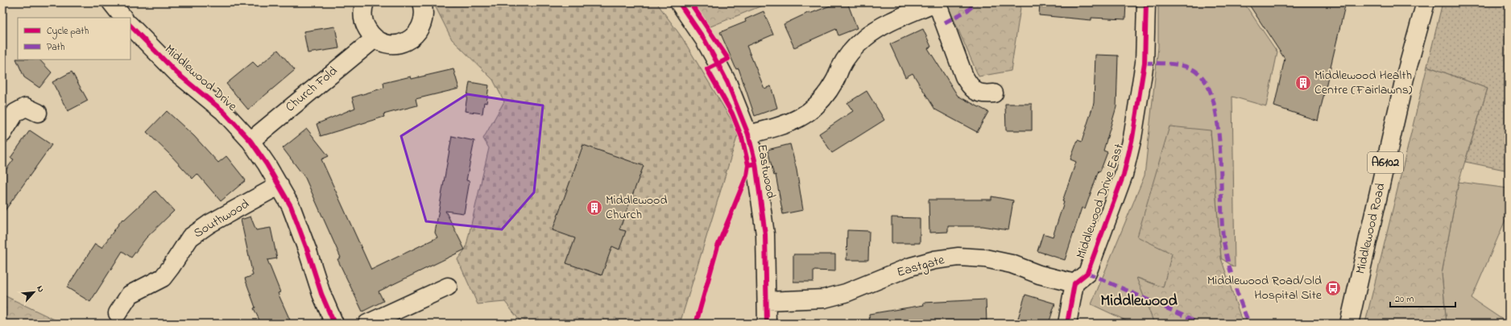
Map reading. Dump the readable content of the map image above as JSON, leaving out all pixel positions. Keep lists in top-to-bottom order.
{
  "streets": {
    "street": [
      "Middlewood Drive",
      "Church Fold",
      "A6102",
      "Eastwood",
      "Middlewood Drive East",
      "Southwood",
      "Middlewood Road",
      "Eastgate"
    ]
  },
  "crossings": [
    ["Middlewood Drive", "Church Fold"],
    ["Middlewood Drive", "Southwood"],
    ["Eastwood", "Eastgate"],
    ["Middlewood Drive East", "Eastgate"]
  ],
  "districts": ["Middlewood"],
  "places": {
    "building": ["Middlewood Health Centre (Fairlawns)", "Middlewood Church"],
    "bus stop": ["Middlewood Road/Old Hospital Site"]
  },
  "legend": ["Cycle path", "Path"],
  "scale_bar": "20 m",
  "north": "top right"
}
